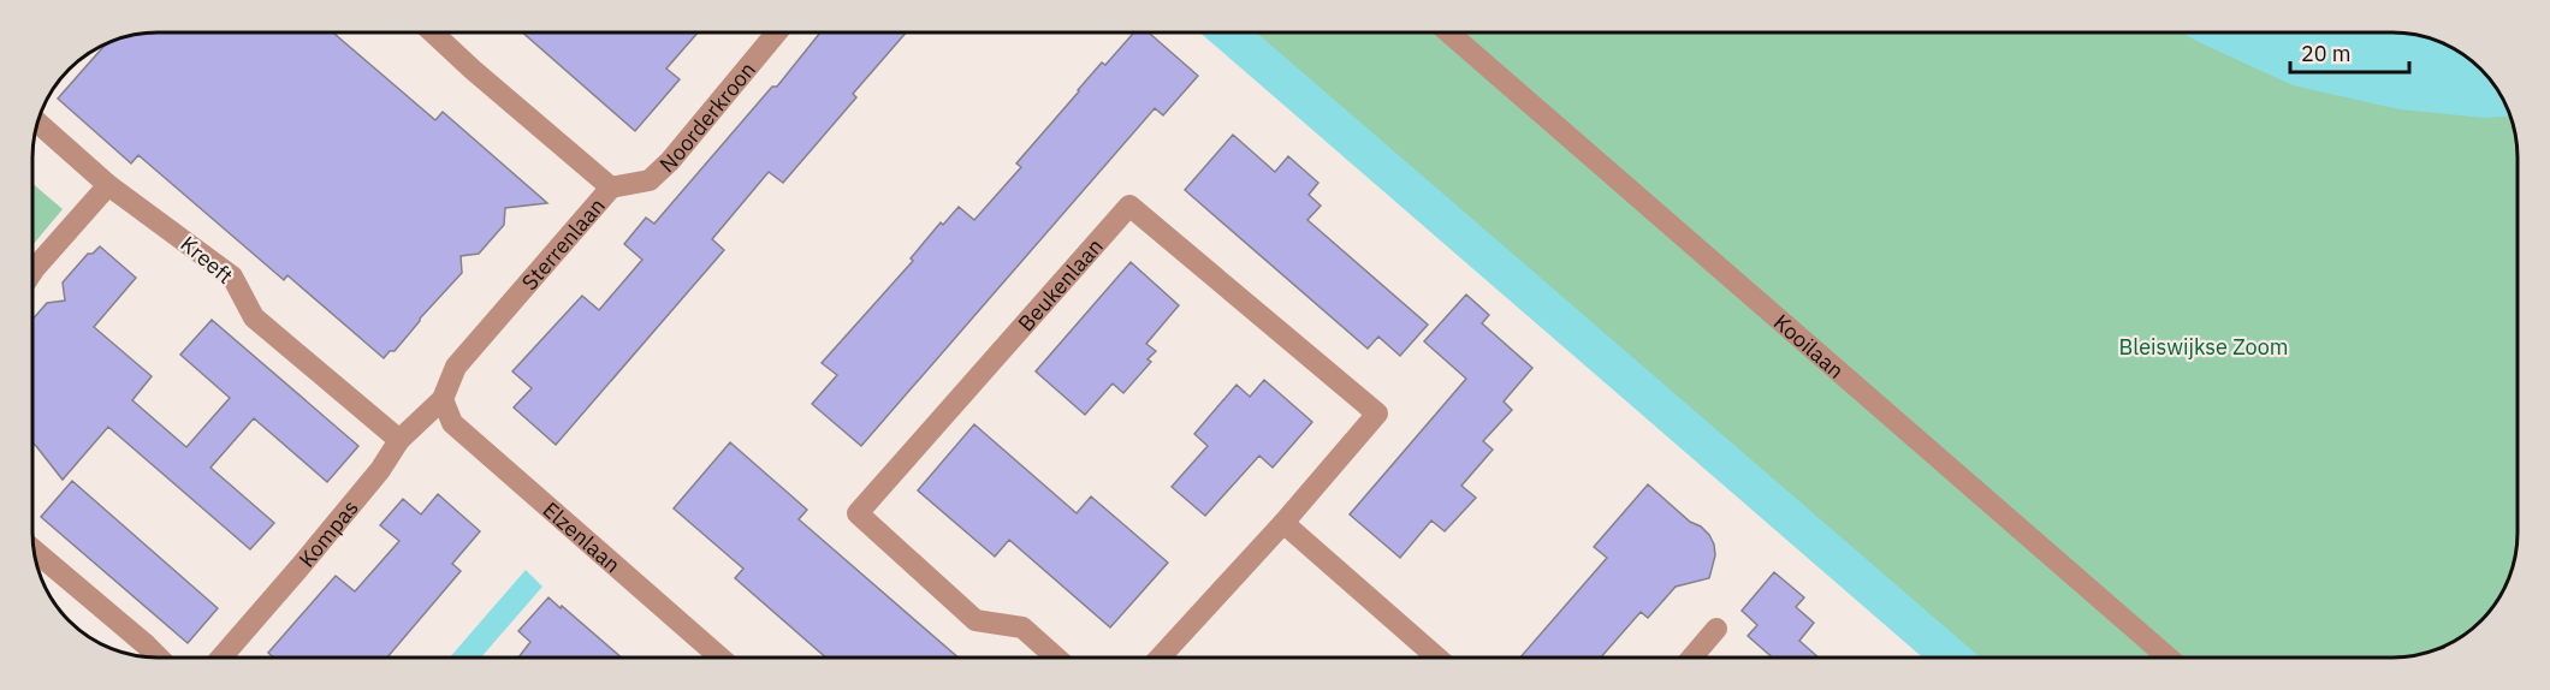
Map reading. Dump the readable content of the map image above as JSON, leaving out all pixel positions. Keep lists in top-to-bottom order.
{
  "streets": {
    "street": [
      "Noorderkroon",
      "Sterrenlaan",
      "Kreeft",
      "Beukenlaan",
      "Kooilaan",
      "Kompas",
      "Elzenlaan"
    ]
  },
  "crossings": [
    ["Noorderkroon", "Sterrenlaan"],
    ["Sterrenlaan", "Kompas"],
    ["Sterrenlaan", "Elzenlaan"],
    ["Kreeft", "Kompas"],
    ["Kompas", "Elzenlaan"]
  ],
  "parks": ["Bleiswijkse Zoom"],
  "scale_bar": "20 m"
}
